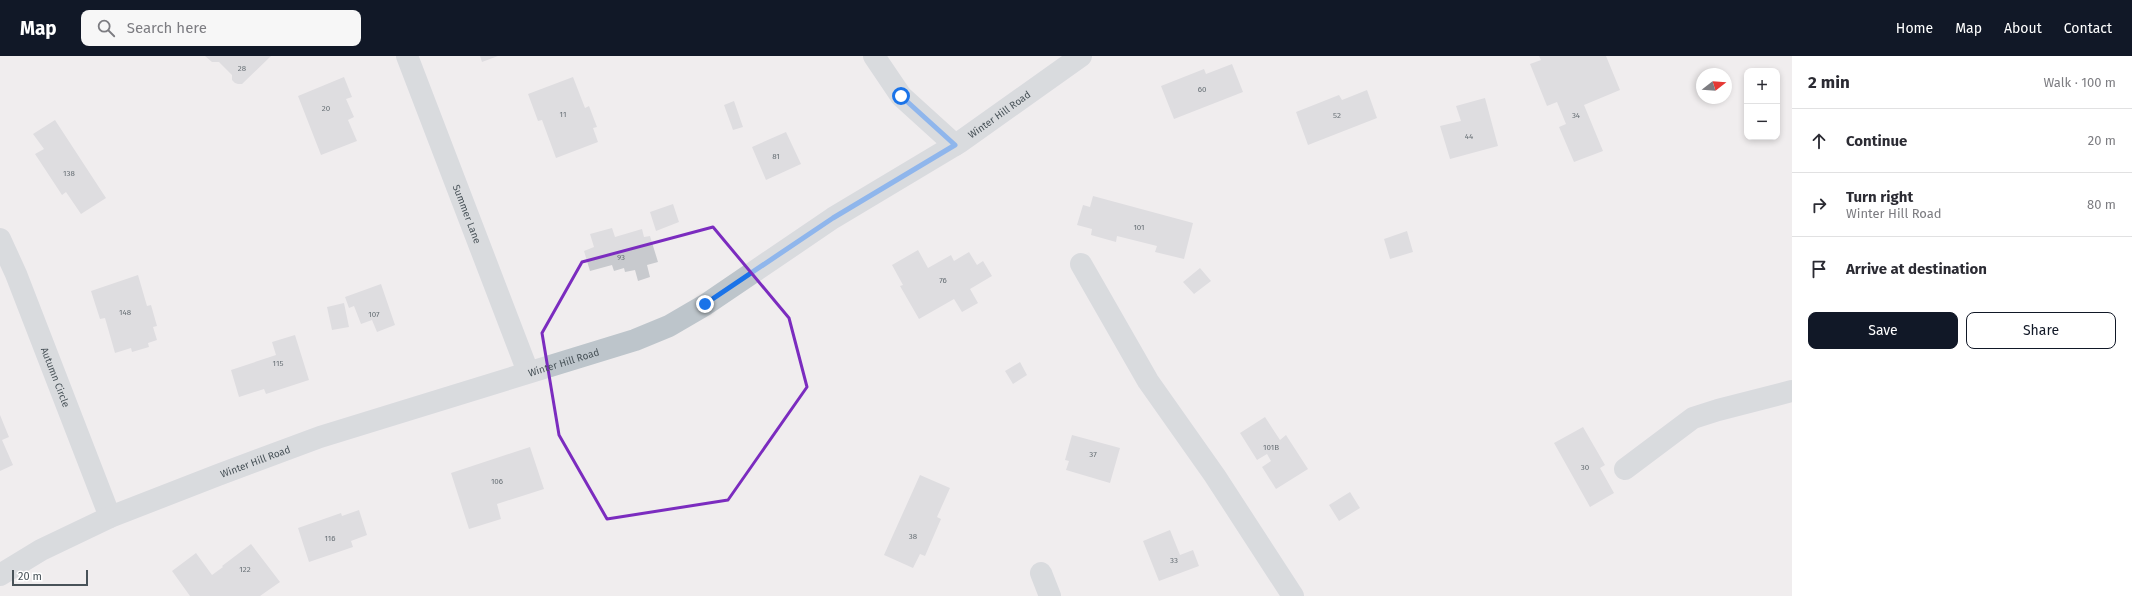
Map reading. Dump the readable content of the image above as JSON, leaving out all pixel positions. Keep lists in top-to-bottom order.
{
  "streets": {
    "street": ["Winter Hill Road", "Summer Lane", "Autumn Circle"]
  },
  "crossings": [
    ["Winter Hill Road", "Summer Lane"],
    ["Winter Hill Road", "Autumn Circle"]
  ],
  "house_numbers": [
    "28",
    "60",
    "20",
    "11",
    "52",
    "34",
    "44",
    "81",
    "138",
    "101",
    "93",
    "76",
    "148",
    "107",
    "115",
    "101B",
    "37",
    "30",
    "106",
    "38",
    "116",
    "33",
    "122"
  ],
  "scale_bar": "20 m",
  "north": "right",
  "page": {
    "header": "Map",
    "search": "Search here",
    "nav": [
      "Home",
      "Map",
      "About",
      "Contact"
    ],
    "heading": ["2 min", "Walk · 100 m"],
    "map_buttons": ["+", "−"],
    "list": [
      ["Continue", "20 m"],
      ["Turn right", "Winter Hill Road", "80 m"],
      "Arrive at destination"
    ],
    "buttons": ["Save", "Share"],
    "scale": "20 m"
  }
}
